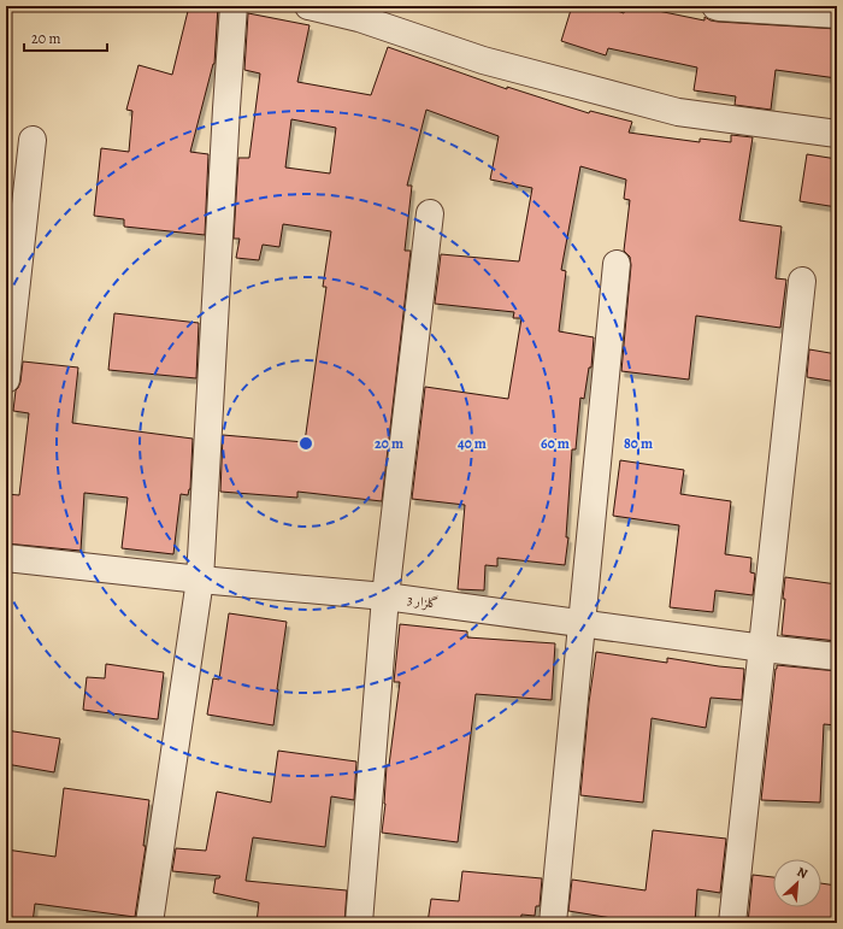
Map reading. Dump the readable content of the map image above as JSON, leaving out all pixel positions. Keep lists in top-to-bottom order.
{
  "streets": {
    "street": ["گلزار 3"]
  },
  "scale_bar": "20 m",
  "north": "top right",
  "rings": [
    "20 m",
    "40 m",
    "60 m",
    "80 m"
  ]
}
